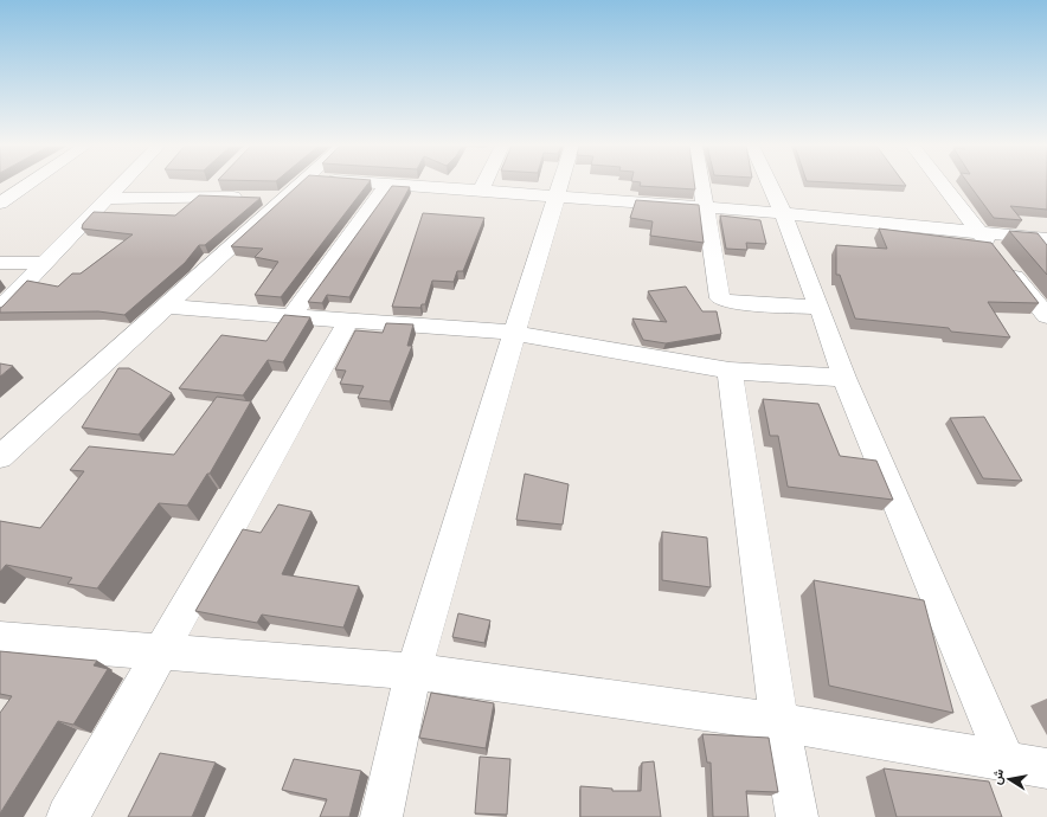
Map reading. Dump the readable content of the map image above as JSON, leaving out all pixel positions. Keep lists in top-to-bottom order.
{
  "north": "left"
}
